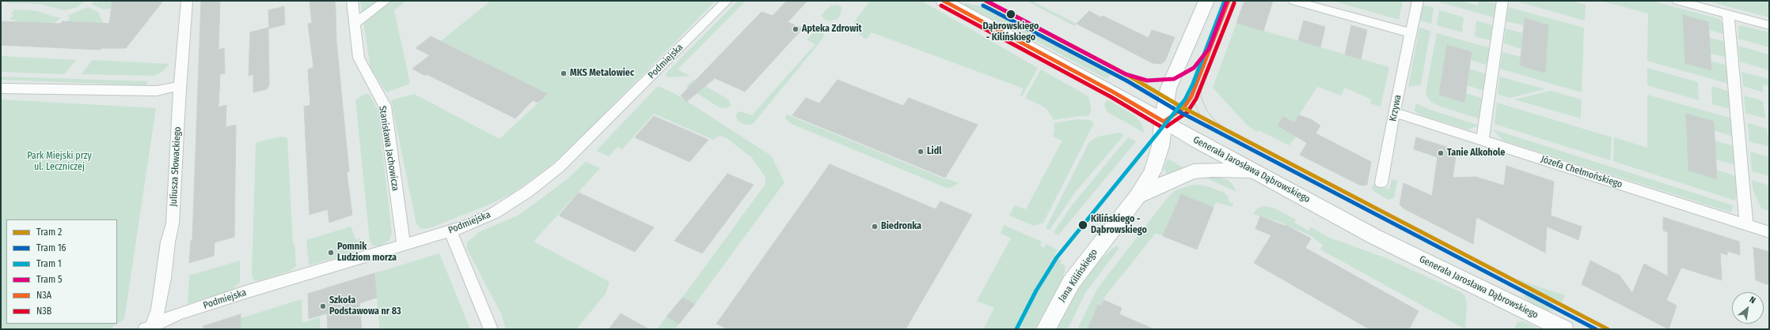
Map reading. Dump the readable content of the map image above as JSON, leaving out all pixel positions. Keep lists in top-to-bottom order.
{
  "streets": {
    "street": [
      "Podmiejska",
      "Krzywa",
      "Stanisława Jachowicza",
      "Juliusza Słowackiego",
      "Generała Jarosława Dąbrowskiego",
      "Józefa Chełmońskiego",
      "Jana Kilińskiego"
    ]
  },
  "crossings": [
    ["Podmiejska", "Stanisława Jachowicza"],
    ["Podmiejska", "Juliusza Słowackiego"],
    ["Krzywa", "Józefa Chełmońskiego"],
    ["Generała Jarosława Dąbrowskiego", "Jana Kilińskiego"]
  ],
  "parks": ["Park Miejski przy ul. Leczniczej"],
  "places": [
    "Dąbrowskiego - Kilińskiego",
    "Apteka Zdrowit",
    "MKS Metalowiec",
    "Lidl",
    "Tanie Alkohole",
    "Kilińskiego - Dąbrowskiego",
    "Biedronka",
    "Pomnik Ludziom morza",
    "Szkoła Podstawowa nr 83"
  ],
  "lines": [
    "tram line 2",
    "tram line 1",
    "tram line 5",
    "transit line N3A",
    "transit line N3B",
    "tram line 16"
  ],
  "legend": [
    "Tram 2",
    "Tram 16",
    "Tram 1",
    "Tram 5",
    "N3A",
    "N3B"
  ],
  "north": "top right"
}
